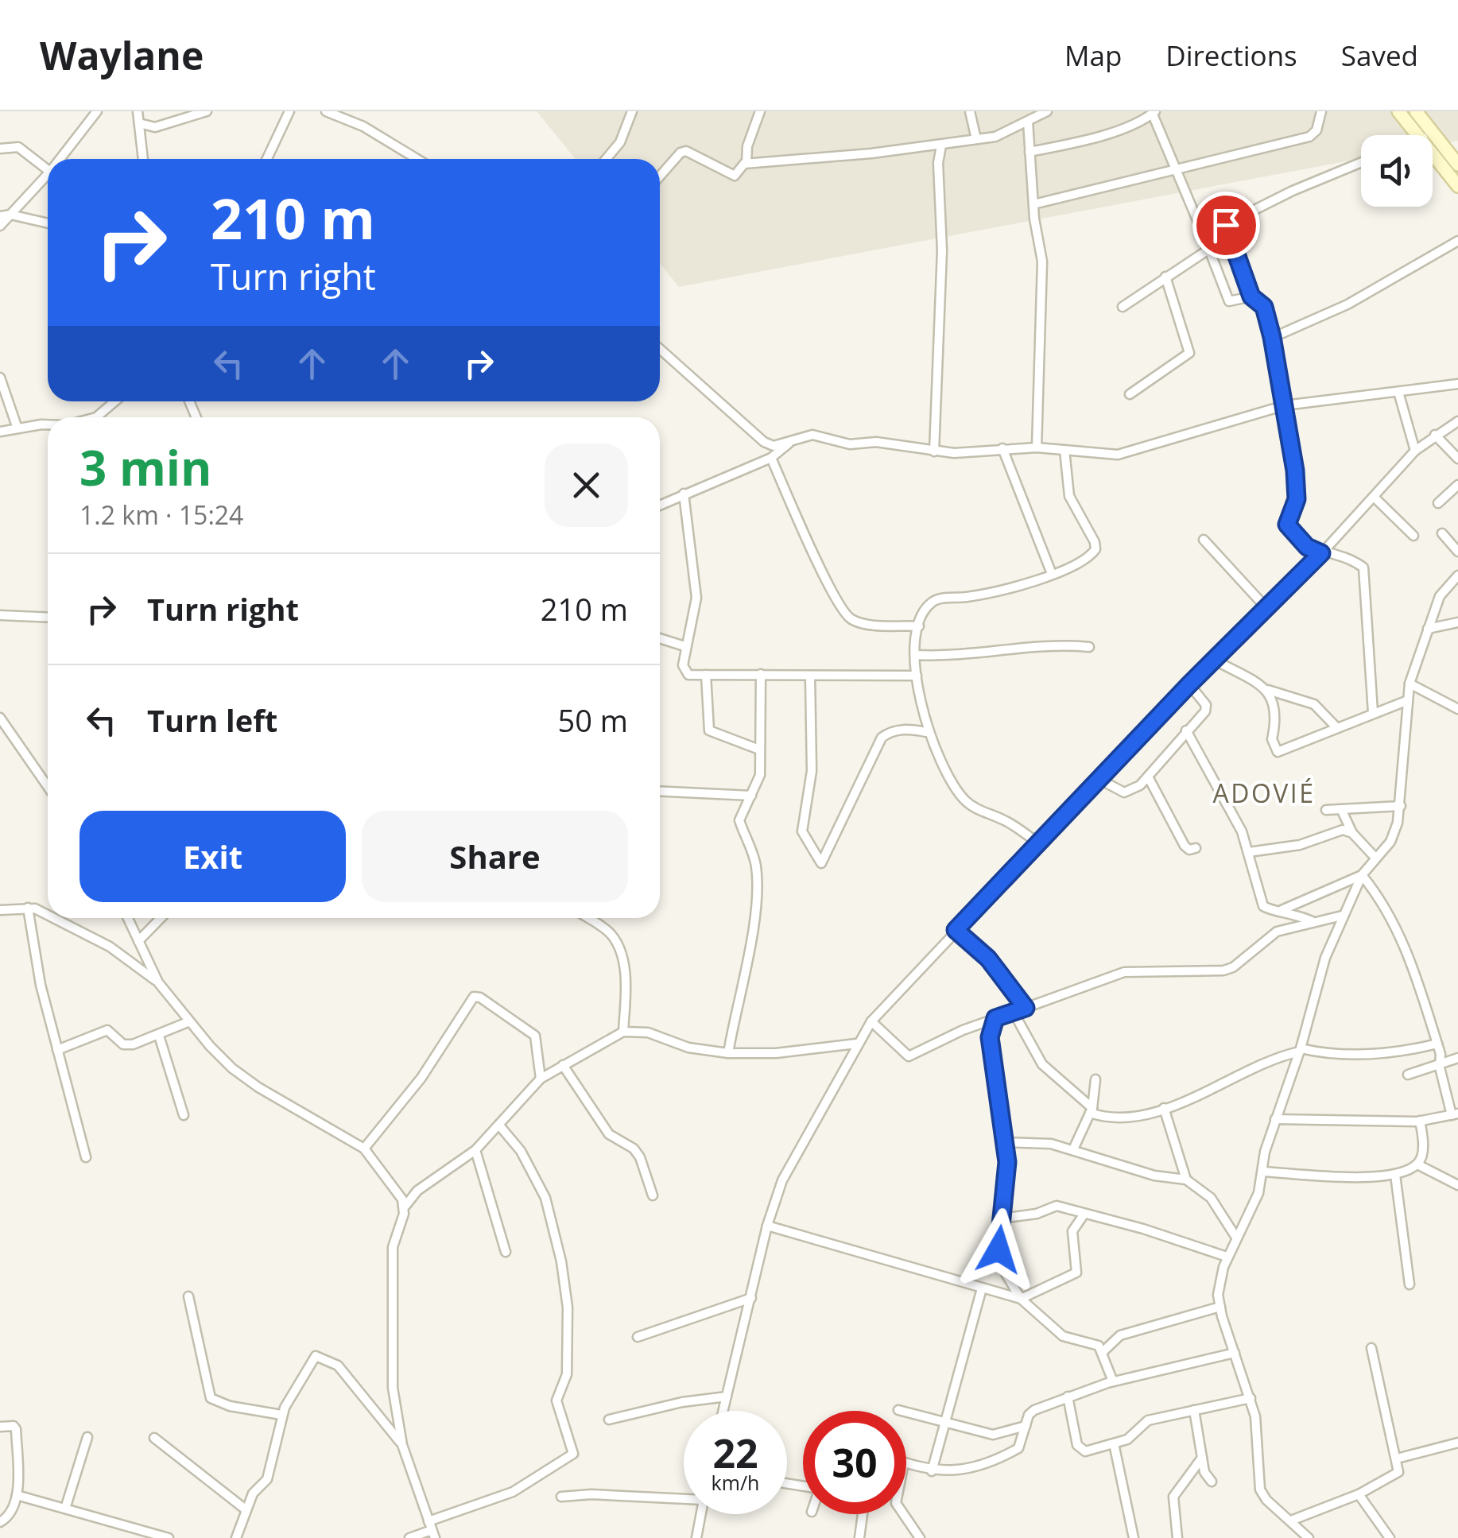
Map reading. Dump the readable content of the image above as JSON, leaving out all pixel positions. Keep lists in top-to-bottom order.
{
  "districts": ["ADOVIÉ"],
  "page": {
    "header": "Waylane",
    "nav": ["Map", "Directions", "Saved"],
    "turn": ["210 m", "Turn right"],
    "heading": ["3 min", "1.2 km · 15:24"],
    "list": [
      {
        "name": "Turn right",
        "value": "210 m"
      },
      {
        "name": "Turn left",
        "value": "50 m"
      }
    ],
    "buttons": ["Exit", "Share"],
    "speed": "22 km/h",
    "limit": "30"
  }
}
